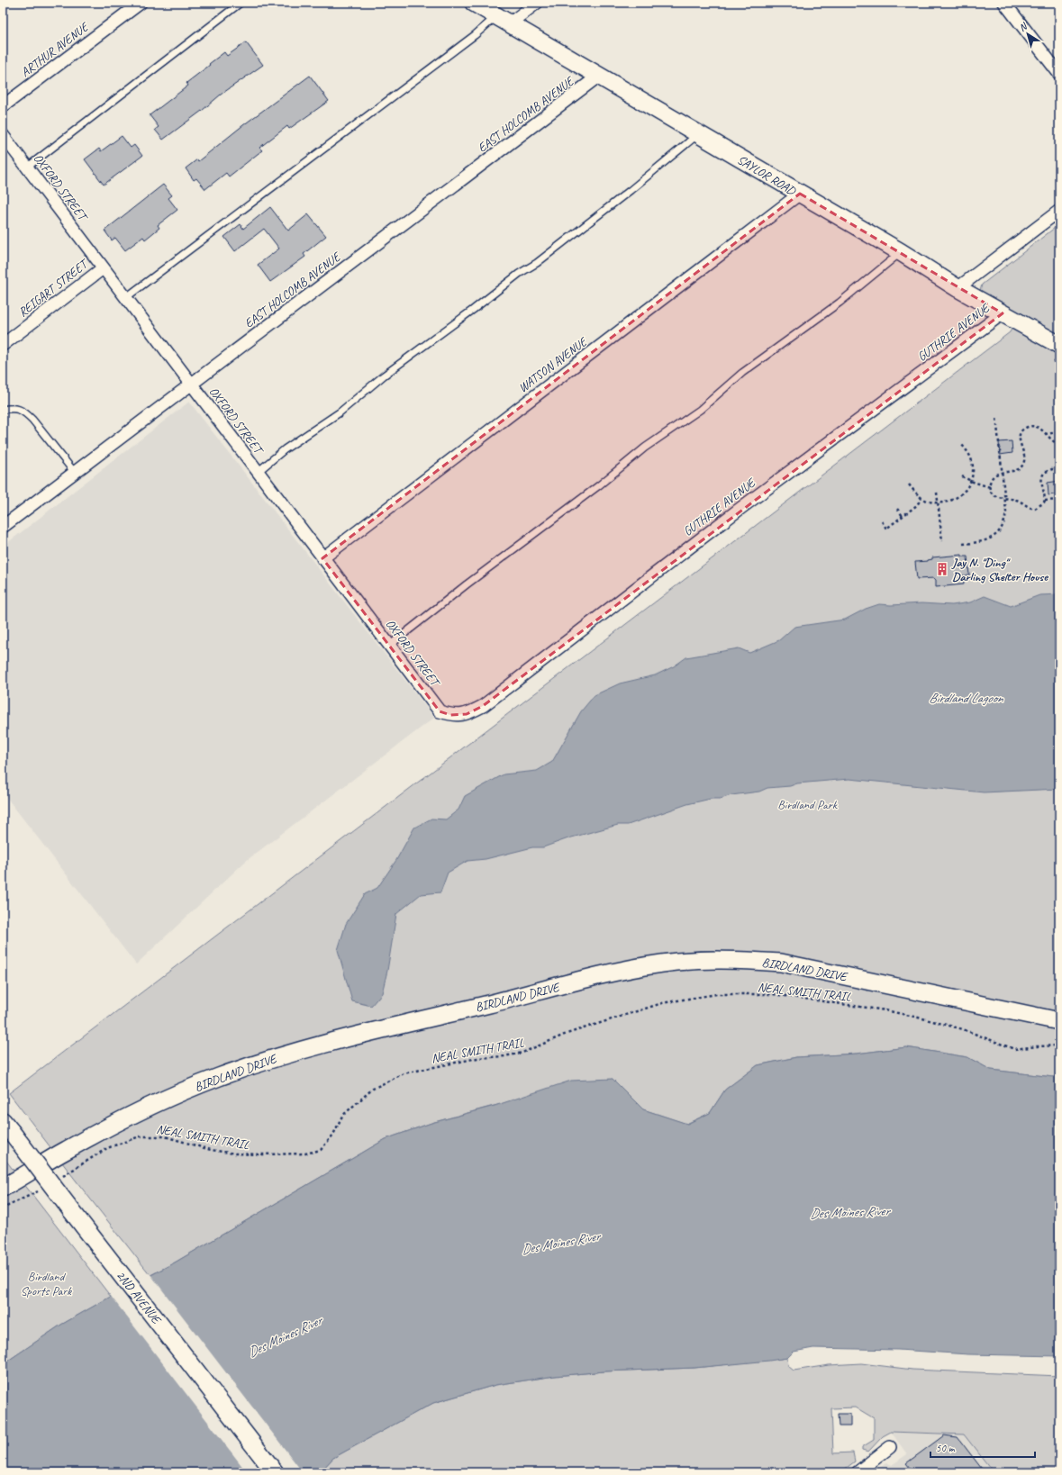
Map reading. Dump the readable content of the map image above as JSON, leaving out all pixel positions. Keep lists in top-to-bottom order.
{
  "streets": {
    "street": [
      "ARTHUR AVENUE",
      "EAST HOLCOMB AVENUE",
      "SAYLOR ROAD",
      "OXFORD STREET",
      "REIGART STREET",
      "GUTHRIE AVENUE",
      "WATSON AVENUE",
      "BIRDLAND DRIVE",
      "2ND AVENUE"
    ],
    "path": ["NEAL SMITH TRAIL"]
  },
  "crossings": [
    ["EAST HOLCOMB AVENUE", "SAYLOR ROAD"],
    ["EAST HOLCOMB AVENUE", "OXFORD STREET"],
    ["SAYLOR ROAD", "GUTHRIE AVENUE"],
    ["SAYLOR ROAD", "WATSON AVENUE"],
    ["OXFORD STREET", "REIGART STREET"],
    ["OXFORD STREET", "GUTHRIE AVENUE"],
    ["OXFORD STREET", "WATSON AVENUE"]
  ],
  "water": ["Birdland Lagoon", "Des Moines River"],
  "parks": ["Birdland Park", "Birdland Sports Park"],
  "places": {
    "building": ["Jay N. \"Ding\" Darling Shelter House"]
  },
  "scale_bar": "50 m",
  "north": "top left"
}
